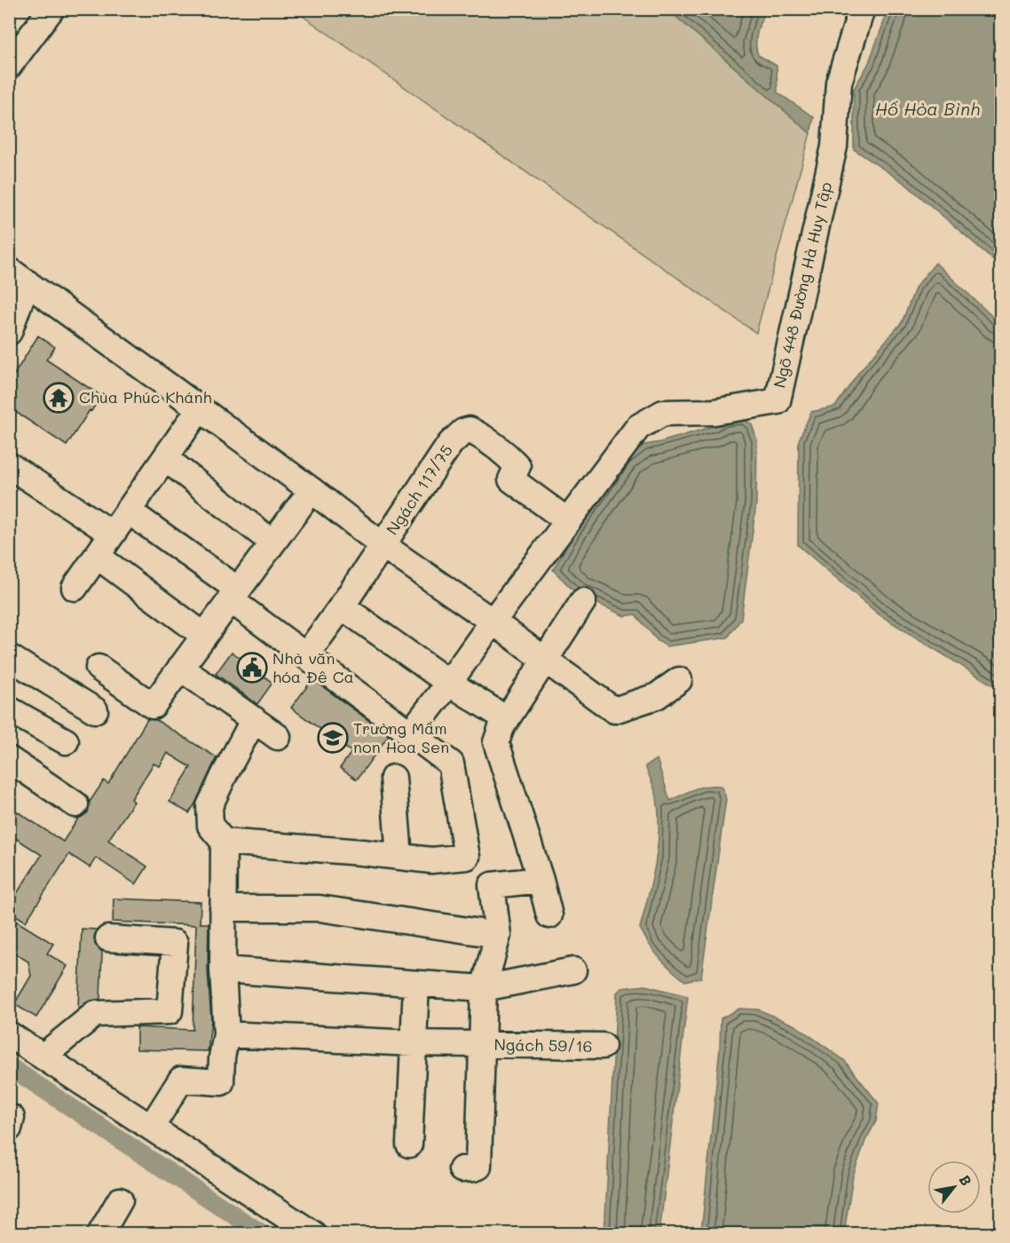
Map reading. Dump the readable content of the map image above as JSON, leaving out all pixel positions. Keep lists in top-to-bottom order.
{
  "streets": {
    "street": ["Ngõ 448 Đường Hà Huy Tập", "Ngách 117/75", "Ngách 59/16"]
  },
  "crossings": [
    ["Ngõ 448 Đường Hà Huy Tập", "Ngách 117/75"]
  ],
  "water": ["Hồ Hòa Bình"],
  "places": {
    "temple": ["Chùa Phúc Khánh"],
    "public building": ["Nhà văn hóa Đê Ca"],
    "school or university": ["Trường Mầm non Hoa Sen"]
  },
  "north": "top right"
}
